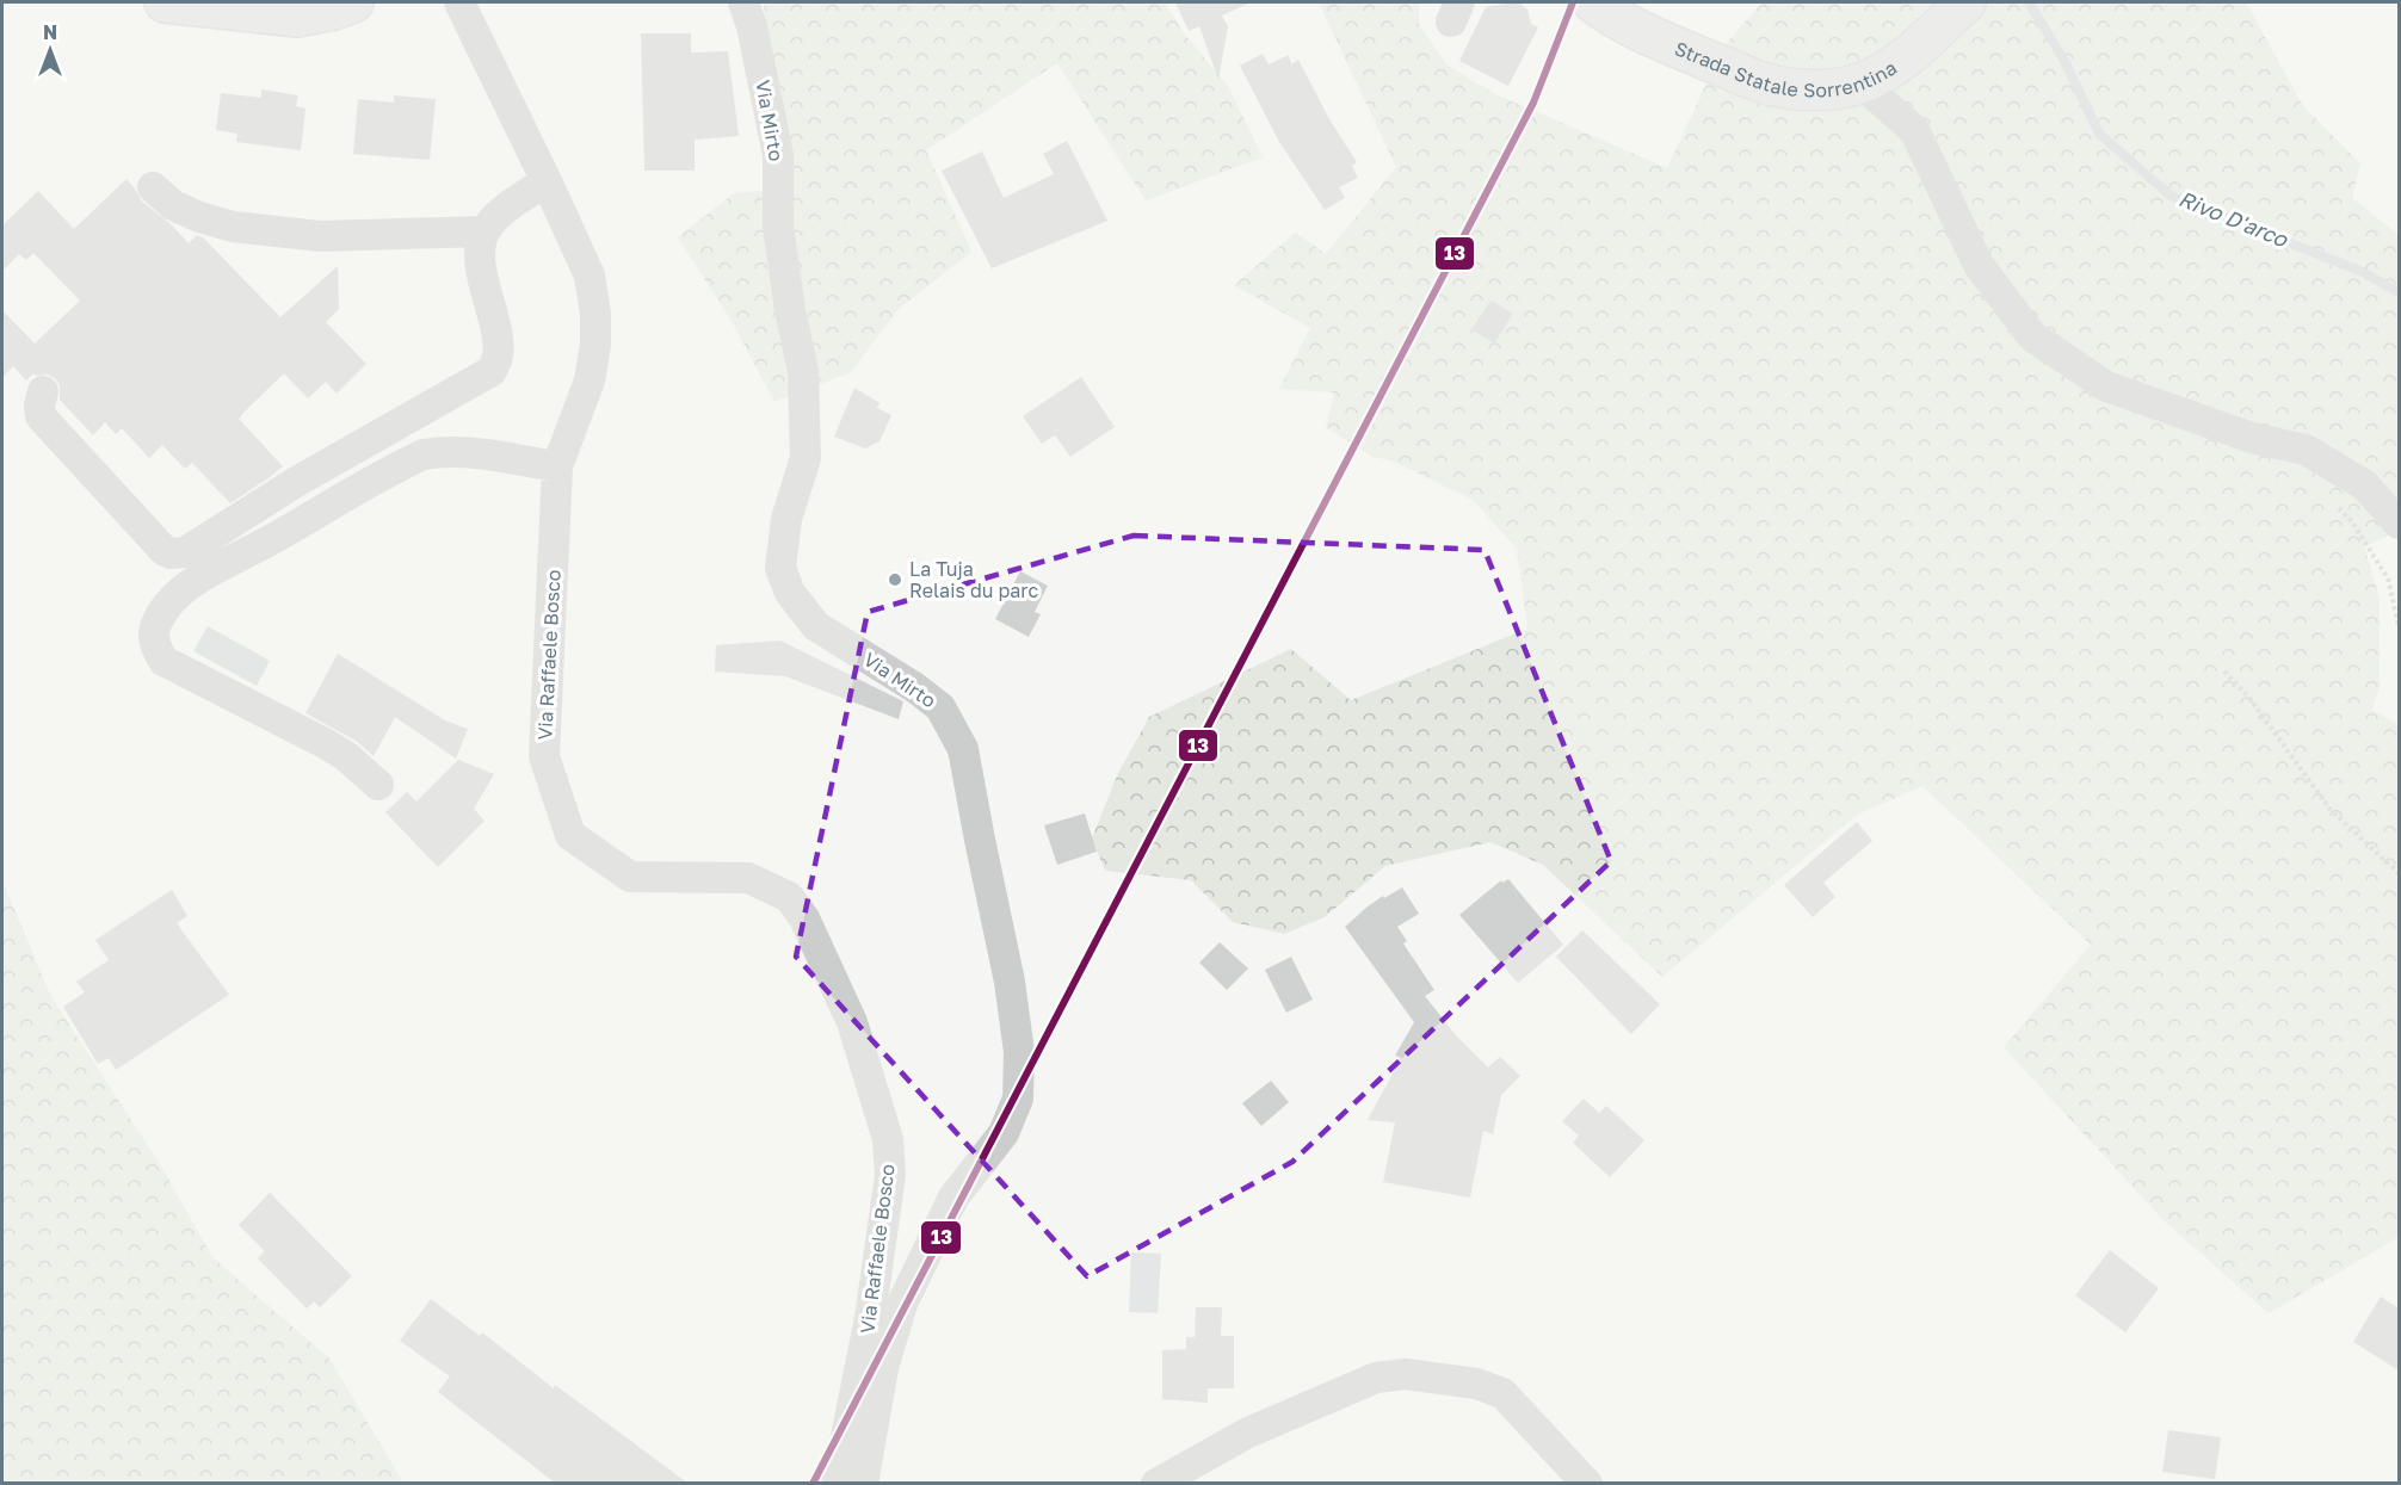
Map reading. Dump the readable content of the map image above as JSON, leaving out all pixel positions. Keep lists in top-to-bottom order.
{
  "streets": {
    "main road": ["Strada Statale Sorrentina"],
    "street": ["Via Mirto", "Via Raffaele Bosco"]
  },
  "water": ["Rivo D'arco"],
  "places": ["La Tuja Relais du parc"],
  "lines": ["transit line 13"],
  "north": "top"
}
